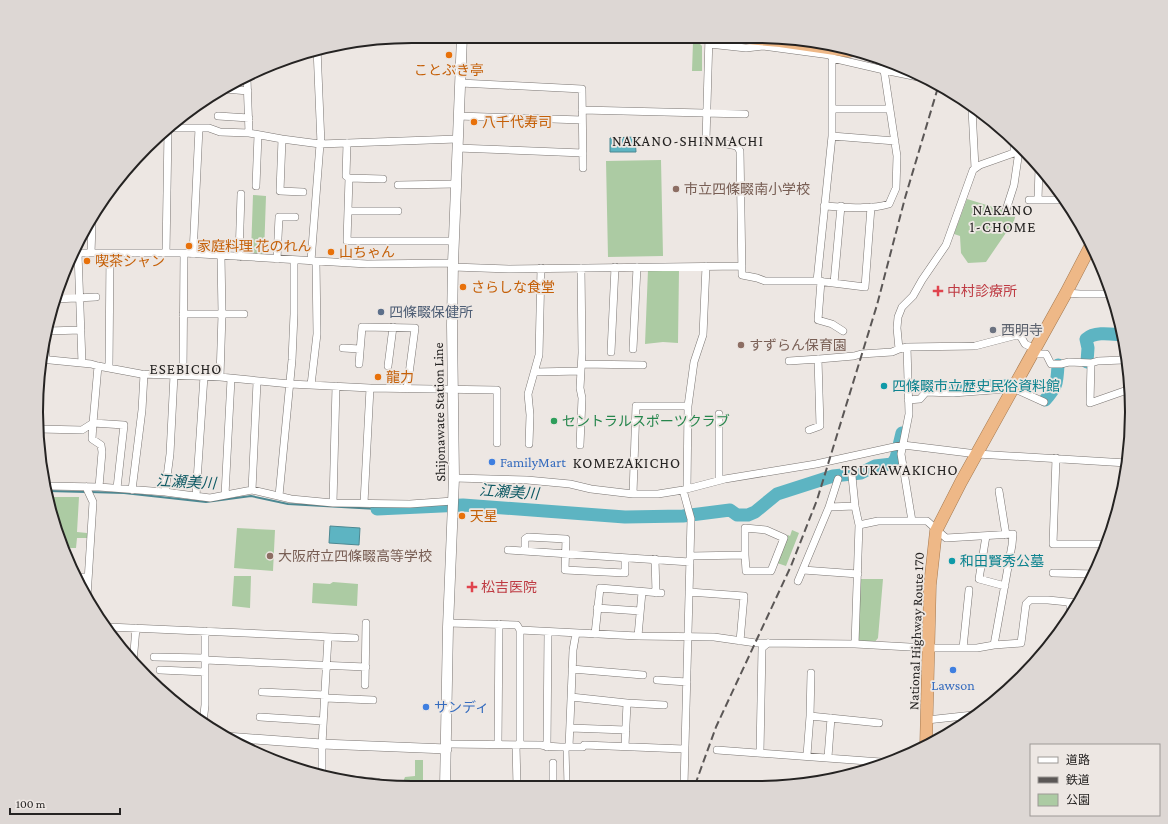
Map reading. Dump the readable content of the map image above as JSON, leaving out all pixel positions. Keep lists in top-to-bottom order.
{
  "streets": {
    "highway": ["National Highway Route 170"],
    "main road": ["Shijonawate Station Line"]
  },
  "districts": [
    "NAKANO-SHINMACHI",
    "NAKANO 1-CHOME",
    "ESEBICHO",
    "KOMEZAKICHO",
    "TSUKAWAKICHO"
  ],
  "water": ["江瀬美川"],
  "places": {
    "other": [
      "ことぶき亭",
      "八千代寿司",
      "市立四條畷南小学校",
      "家庭料理 花のれん",
      "山ちゃん",
      "喫茶シャン",
      "さらしな食堂",
      "四條畷保健所",
      "西明寺",
      "すずらん保育園",
      "龍力",
      "四條畷市立歴史民俗資料館",
      "セントラルスポーツクラブ",
      "FamilyMart",
      "天星",
      "大阪府立四條畷高等学校",
      "和田賢秀公墓",
      "Lawson",
      "サンディ"
    ],
    "health": ["中村診療所", "松吉医院"]
  },
  "legend": ["道路", "鉄道", "公園"],
  "scale_bar": "100 m"
}
